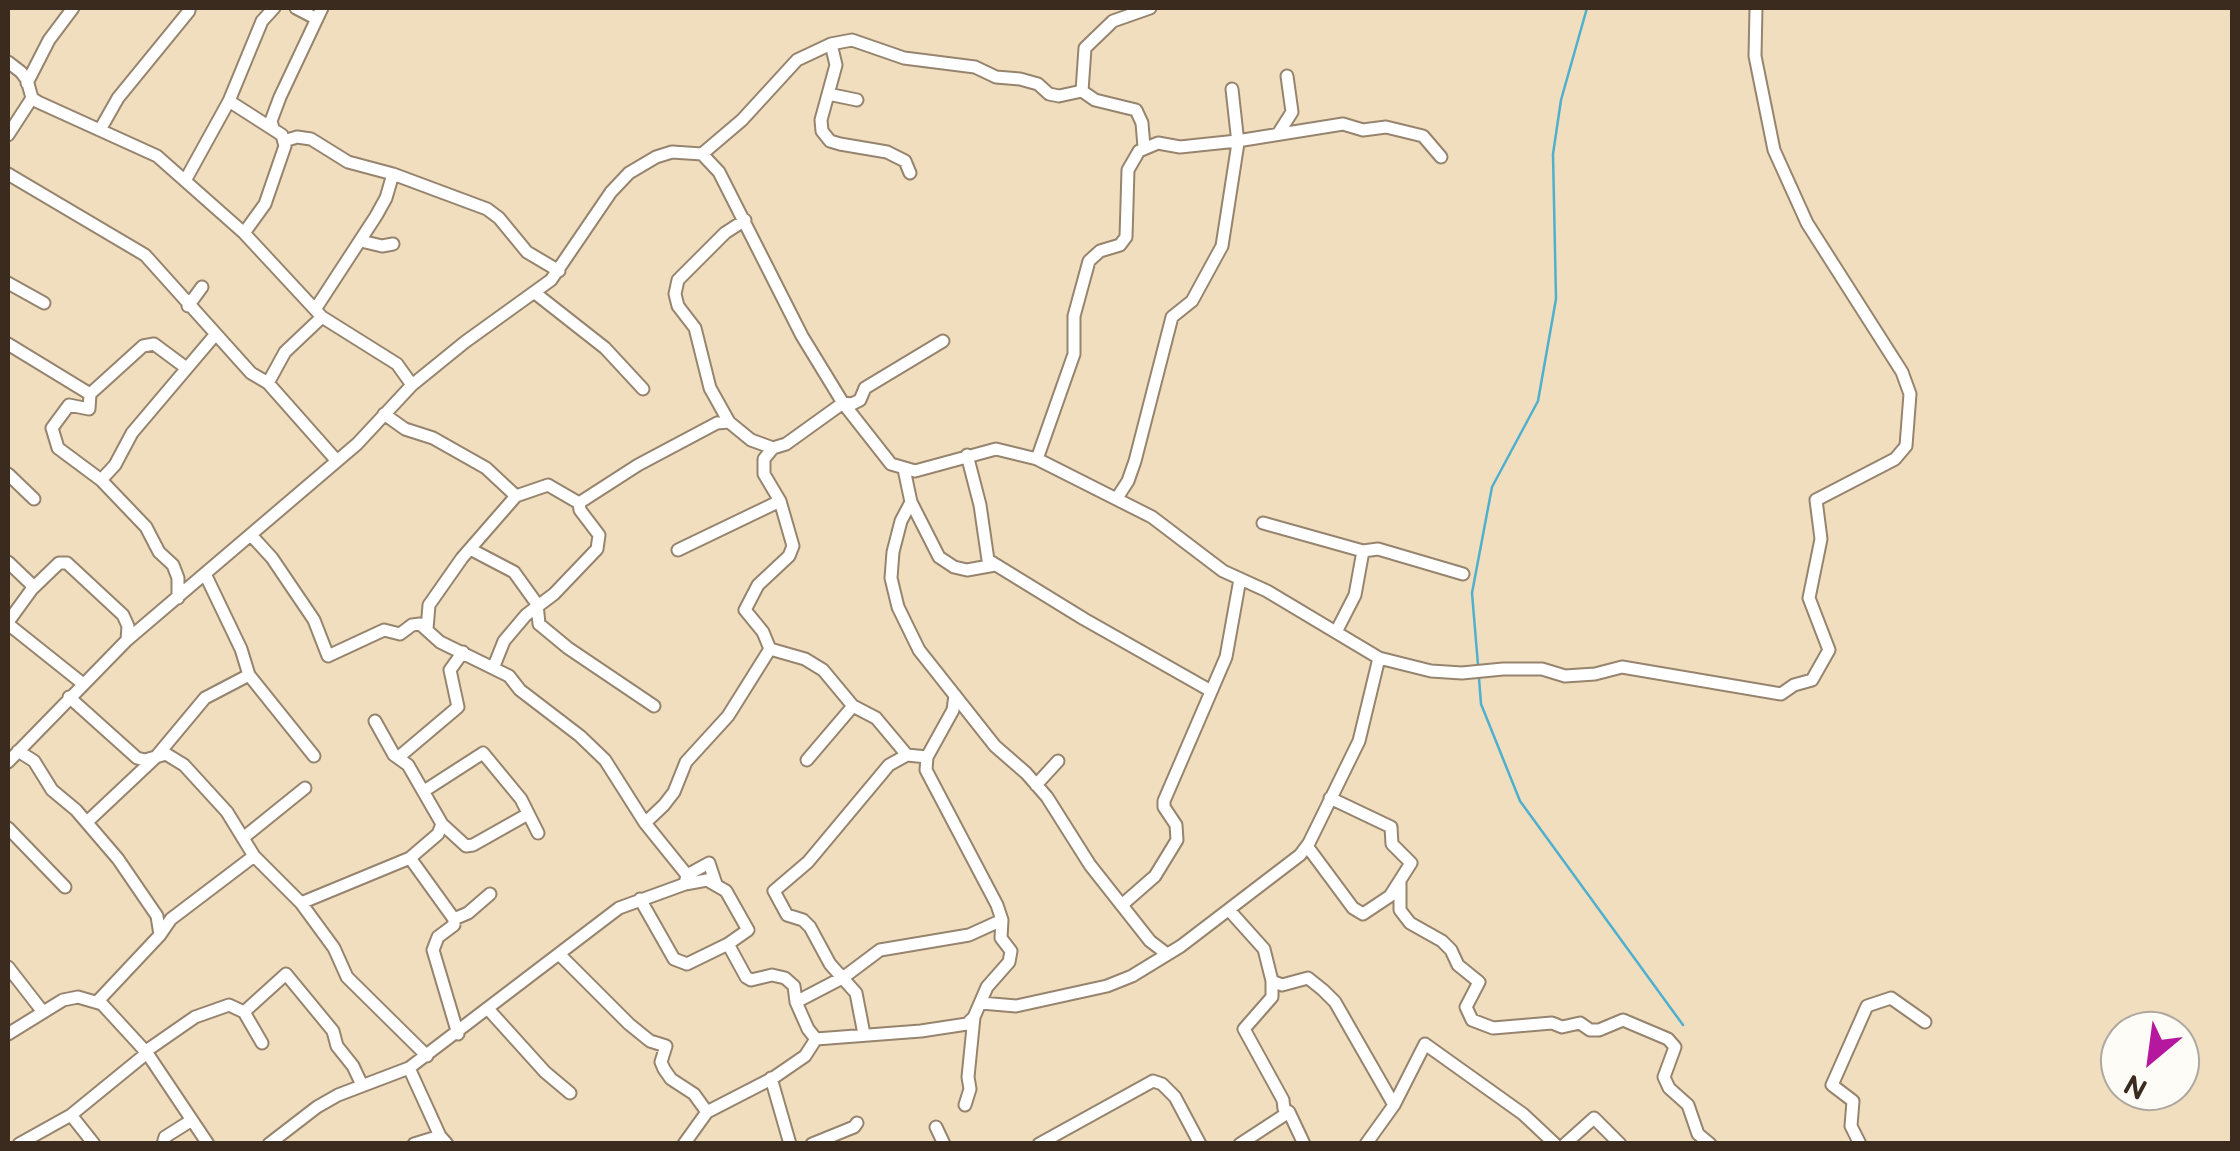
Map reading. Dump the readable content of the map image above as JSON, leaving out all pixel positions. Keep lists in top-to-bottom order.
{
  "north": "bottom left"
}
